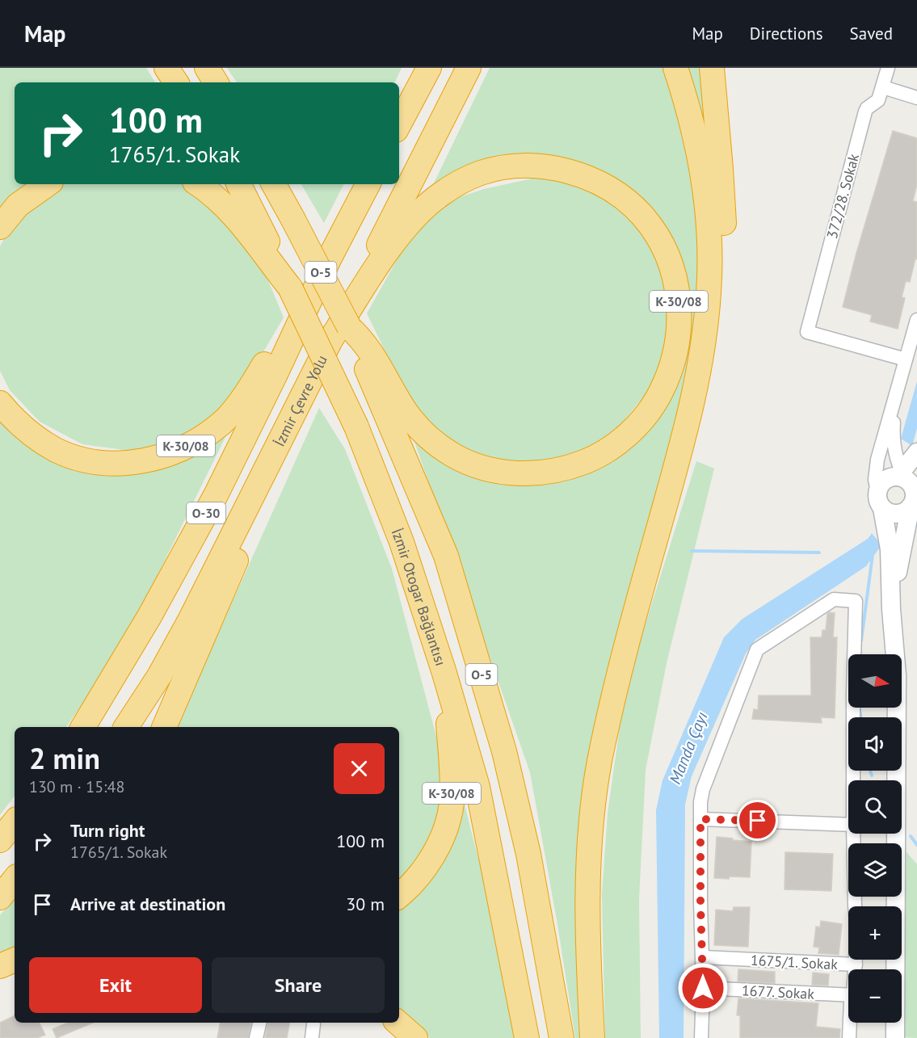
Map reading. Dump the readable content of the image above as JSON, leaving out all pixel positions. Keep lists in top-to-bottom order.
{
  "streets": {
    "highway": [
      "O-5",
      "K-30/08",
      "İzmir Çevre Yolu",
      "O-30",
      "İzmir Otogar Bağlantısı"
    ],
    "street": ["372/28. Sokak", "1675/1. Sokak", "1677. Sokak"]
  },
  "crossings": [
    ["O-5", "K-30/08"],
    ["K-30/08", "İzmir Çevre Yolu"],
    ["K-30/08", "O-30"],
    ["K-30/08", "İzmir Otogar Bağlantısı"]
  ],
  "water": ["Manda Çayı"],
  "north": "right",
  "page": {
    "header": "Map",
    "nav": ["Map", "Directions", "Saved"],
    "turn": ["100 m", "1765/1. Sokak"],
    "map_buttons": ["+", "−"],
    "heading": ["2 min", "130 m · 15:48"],
    "list": [
      {
        "name": "Turn right",
        "note": "1765/1. Sokak",
        "value": "100 m"
      },
      {
        "name": "Arrive at destination",
        "value": "30 m"
      }
    ],
    "buttons": ["Exit", "Share"]
  }
}
